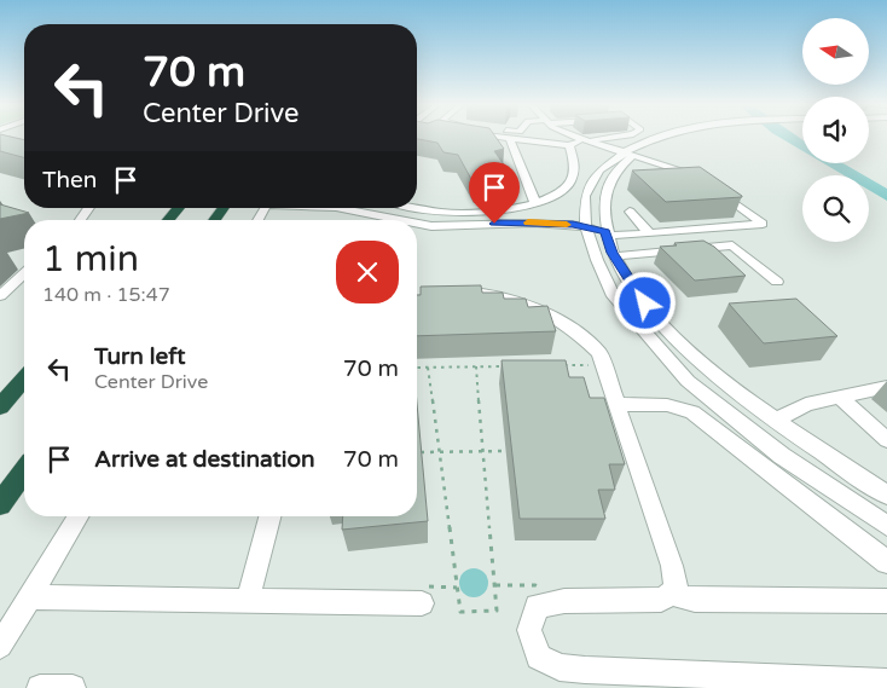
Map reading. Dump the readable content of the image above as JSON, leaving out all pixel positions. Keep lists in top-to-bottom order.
{
  "north": "left",
  "page": {
    "turn": ["70 m", "Center Drive"],
    "then": "Then",
    "heading": ["1 min", "140 m · 15:47"],
    "list": [
      {
        "name": "Turn left",
        "note": "Center Drive",
        "value": "70 m"
      },
      {
        "name": "Arrive at destination",
        "value": "70 m"
      }
    ]
  }
}
